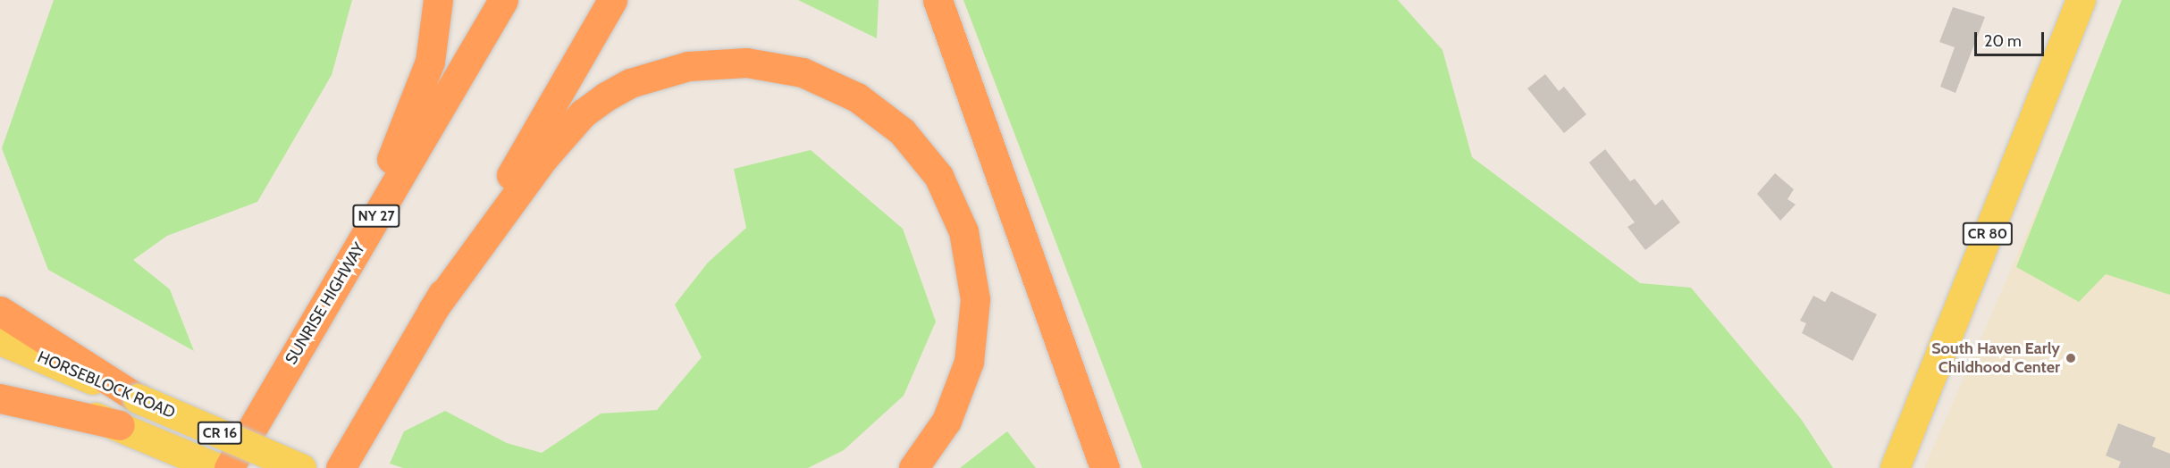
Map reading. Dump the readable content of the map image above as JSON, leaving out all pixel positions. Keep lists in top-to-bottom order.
{
  "streets": {
    "highway": ["NY 27", "SUNRISE HIGHWAY"],
    "main road": ["CR 80", "HORSEBLOCK ROAD", "CR 16"]
  },
  "places": ["South Haven Early Childhood Center"],
  "scale_bar": "20 m"
}
